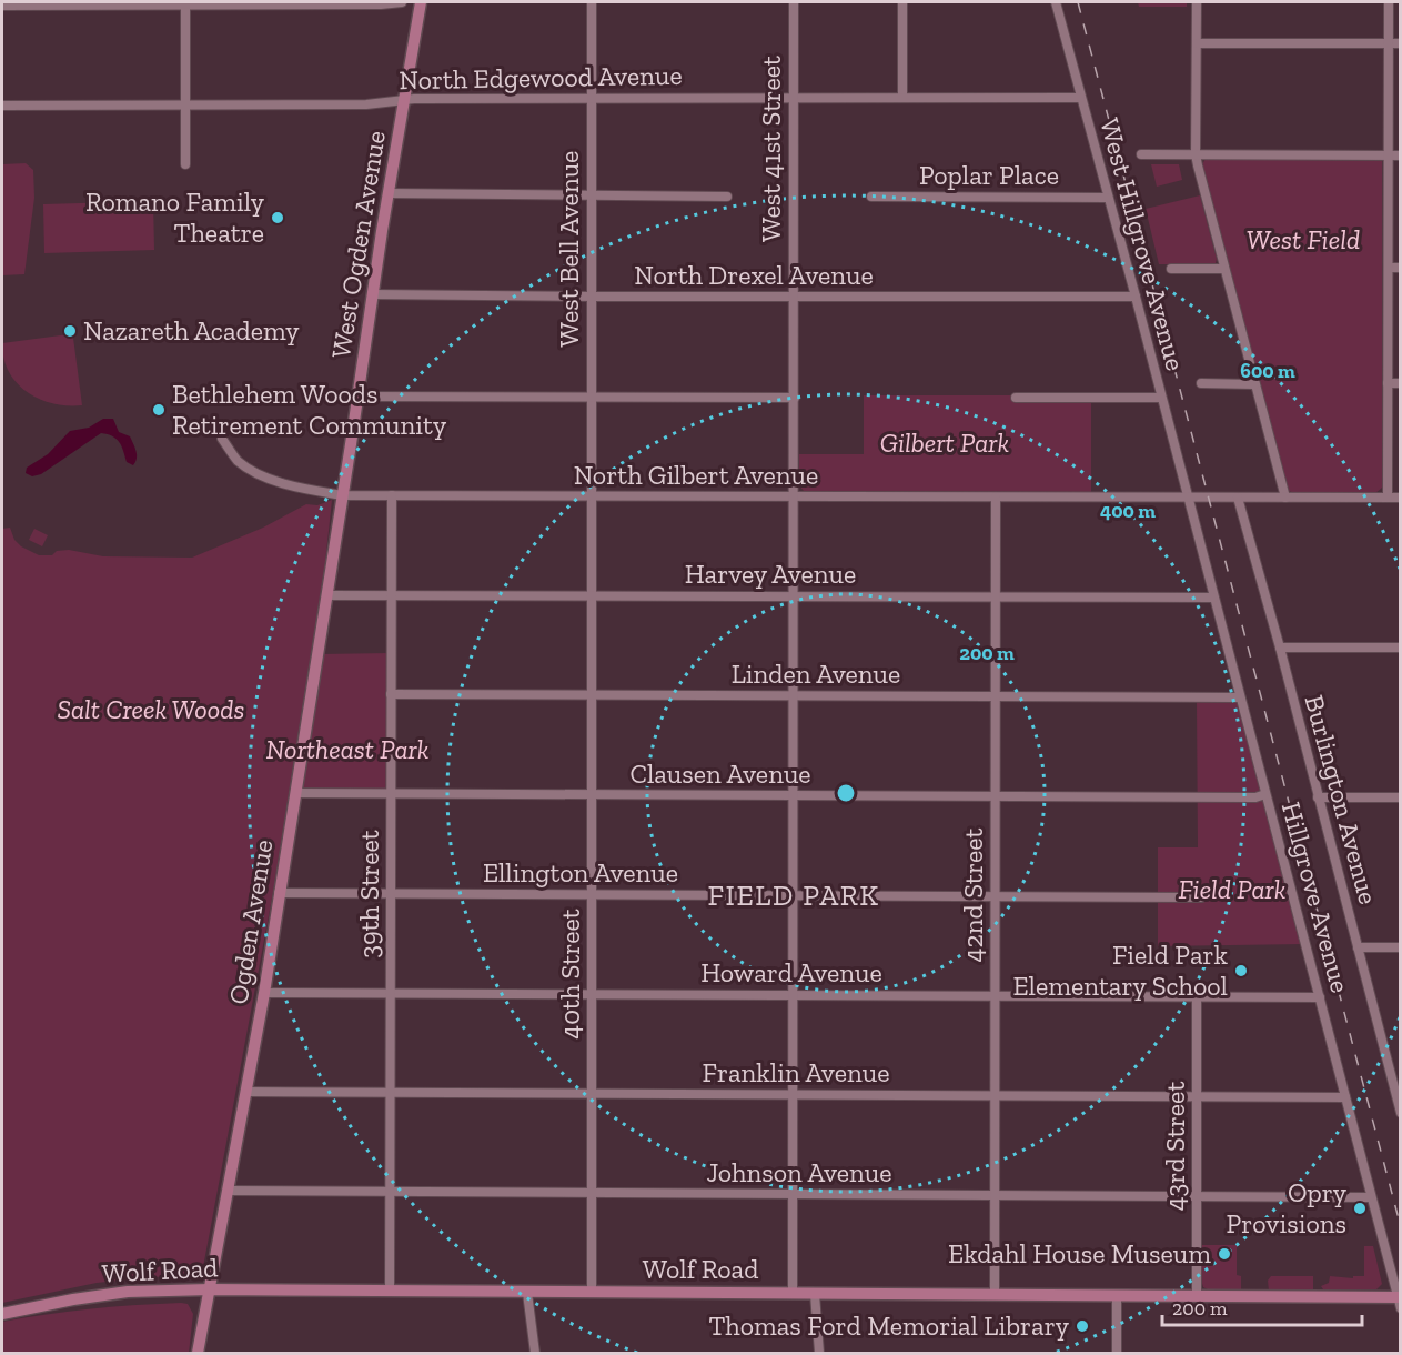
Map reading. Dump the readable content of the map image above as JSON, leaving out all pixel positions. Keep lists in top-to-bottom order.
{
  "streets": {
    "main road": ["West Ogden Avenue", "Ogden Avenue", "Wolf Road"],
    "street": [
      "North Edgewood Avenue",
      "West 41st Street",
      "Poplar Place",
      "West Hillgrove Avenue",
      "West Bell Avenue",
      "North Drexel Avenue",
      "North Gilbert Avenue",
      "Harvey Avenue",
      "Linden Avenue",
      "Clausen Avenue",
      "Burlington Avenue",
      "Ellington Avenue",
      "39th Street",
      "42nd Street",
      "Hillgrove Avenue",
      "Howard Avenue",
      "40th Street",
      "Franklin Avenue",
      "43rd Street",
      "Johnson Avenue"
    ]
  },
  "crossings": [
    ["North Edgewood Avenue", "West 41st Street"],
    ["North Edgewood Avenue", "West Ogden Avenue"],
    ["North Edgewood Avenue", "West Hillgrove Avenue"],
    ["North Edgewood Avenue", "West Bell Avenue"],
    ["West 41st Street", "North Drexel Avenue"],
    ["West 41st Street", "North Gilbert Avenue"],
    ["West 41st Street", "Harvey Avenue"],
    ["West 41st Street", "Linden Avenue"],
    ["West 41st Street", "Clausen Avenue"],
    ["West 41st Street", "Ellington Avenue"],
    ["West 41st Street", "Howard Avenue"],
    ["West 41st Street", "Franklin Avenue"],
    ["West 41st Street", "Johnson Avenue"],
    ["West 41st Street", "Wolf Road"],
    ["Poplar Place", "West Hillgrove Avenue"],
    ["West Ogden Avenue", "North Drexel Avenue"],
    ["West Ogden Avenue", "North Gilbert Avenue"],
    ["West Ogden Avenue", "Ogden Avenue"],
    ["West Hillgrove Avenue", "North Drexel Avenue"],
    ["West Hillgrove Avenue", "North Gilbert Avenue"],
    ["West Hillgrove Avenue", "Hillgrove Avenue"],
    ["West Bell Avenue", "North Drexel Avenue"],
    ["West Bell Avenue", "North Gilbert Avenue"],
    ["West Bell Avenue", "40th Street"],
    ["North Gilbert Avenue", "Burlington Avenue"],
    ["North Gilbert Avenue", "39th Street"],
    ["North Gilbert Avenue", "42nd Street"],
    ["North Gilbert Avenue", "Hillgrove Avenue"],
    ["North Gilbert Avenue", "Ogden Avenue"],
    ["North Gilbert Avenue", "40th Street"],
    ["Harvey Avenue", "39th Street"],
    ["Harvey Avenue", "42nd Street"],
    ["Harvey Avenue", "Hillgrove Avenue"],
    ["Harvey Avenue", "Ogden Avenue"],
    ["Harvey Avenue", "40th Street"],
    ["Linden Avenue", "39th Street"],
    ["Linden Avenue", "42nd Street"],
    ["Linden Avenue", "Hillgrove Avenue"],
    ["Linden Avenue", "40th Street"],
    ["Clausen Avenue", "39th Street"],
    ["Clausen Avenue", "42nd Street"],
    ["Clausen Avenue", "Hillgrove Avenue"],
    ["Clausen Avenue", "Ogden Avenue"],
    ["Clausen Avenue", "40th Street"],
    ["Ellington Avenue", "39th Street"],
    ["Ellington Avenue", "42nd Street"],
    ["Ellington Avenue", "Ogden Avenue"],
    ["Ellington Avenue", "40th Street"],
    ["39th Street", "Howard Avenue"],
    ["39th Street", "Franklin Avenue"],
    ["39th Street", "Johnson Avenue"],
    ["39th Street", "Wolf Road"],
    ["42nd Street", "Howard Avenue"],
    ["42nd Street", "Franklin Avenue"],
    ["42nd Street", "Johnson Avenue"],
    ["42nd Street", "Wolf Road"],
    ["Hillgrove Avenue", "Howard Avenue"],
    ["Hillgrove Avenue", "Franklin Avenue"],
    ["Hillgrove Avenue", "Johnson Avenue"],
    ["Hillgrove Avenue", "Wolf Road"],
    ["Ogden Avenue", "Howard Avenue"],
    ["Ogden Avenue", "Franklin Avenue"],
    ["Ogden Avenue", "Johnson Avenue"],
    ["Ogden Avenue", "Wolf Road"],
    ["Howard Avenue", "40th Street"],
    ["Howard Avenue", "43rd Street"],
    ["40th Street", "Franklin Avenue"],
    ["40th Street", "Johnson Avenue"],
    ["40th Street", "Wolf Road"],
    ["Franklin Avenue", "43rd Street"],
    ["43rd Street", "Johnson Avenue"],
    ["43rd Street", "Wolf Road"]
  ],
  "districts": ["FIELD PARK"],
  "parks": [
    "West Field",
    "Gilbert Park",
    "Salt Creek Woods",
    "Northeast Park",
    "Field Park"
  ],
  "places": [
    "Romano Family Theatre",
    "Nazareth Academy",
    "Bethlehem Woods Retirement Community",
    "Field Park Elementary School",
    "Opry Provisions",
    "Ekdahl House Museum",
    "Thomas Ford Memorial Library"
  ],
  "scale_bar": "200 m",
  "rings": ["600 m", "400 m", "200 m"]
}
